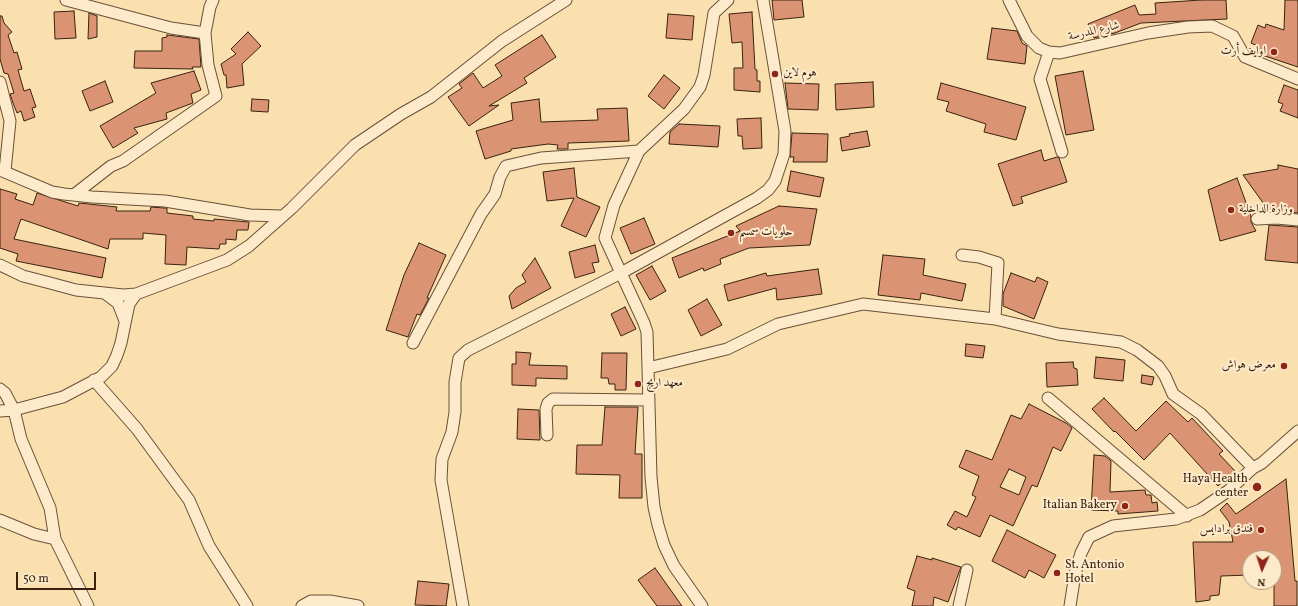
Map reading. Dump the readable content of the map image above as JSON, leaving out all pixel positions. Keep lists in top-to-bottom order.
{
  "streets": {
    "street": ["شارع المدرسة"]
  },
  "places": [
    "اوايف أرت",
    "هوم لاين",
    "وزارة الداخلية",
    "حلويات سمسم",
    "معرض هواش",
    "معهد اريج",
    "Haya Health center",
    "Italian Bakery",
    "فندق برادايس",
    "St. Antonio Hotel"
  ],
  "scale_bar": "50 m",
  "north": "bottom"
}
